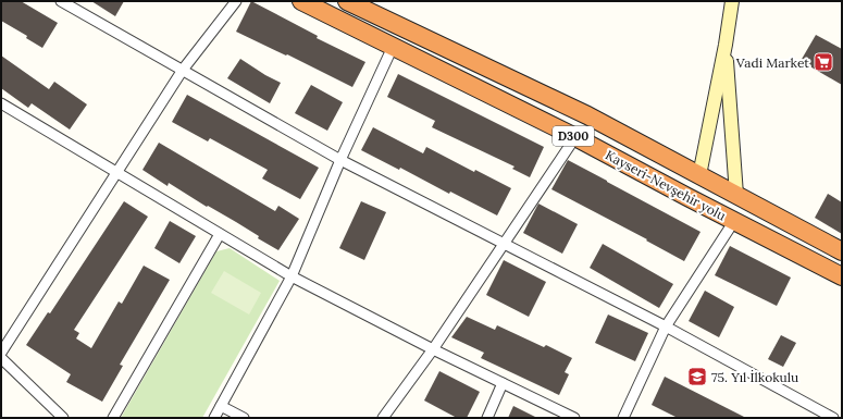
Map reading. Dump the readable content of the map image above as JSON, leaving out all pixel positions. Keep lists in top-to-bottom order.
{
  "streets": {
    "highway": ["D300", "Kayseri-Nevşehir yolu"]
  },
  "places": {
    "supermarket": ["Vadi Market"],
    "school or university": ["75. Yıl İlkokulu"]
  }
}
